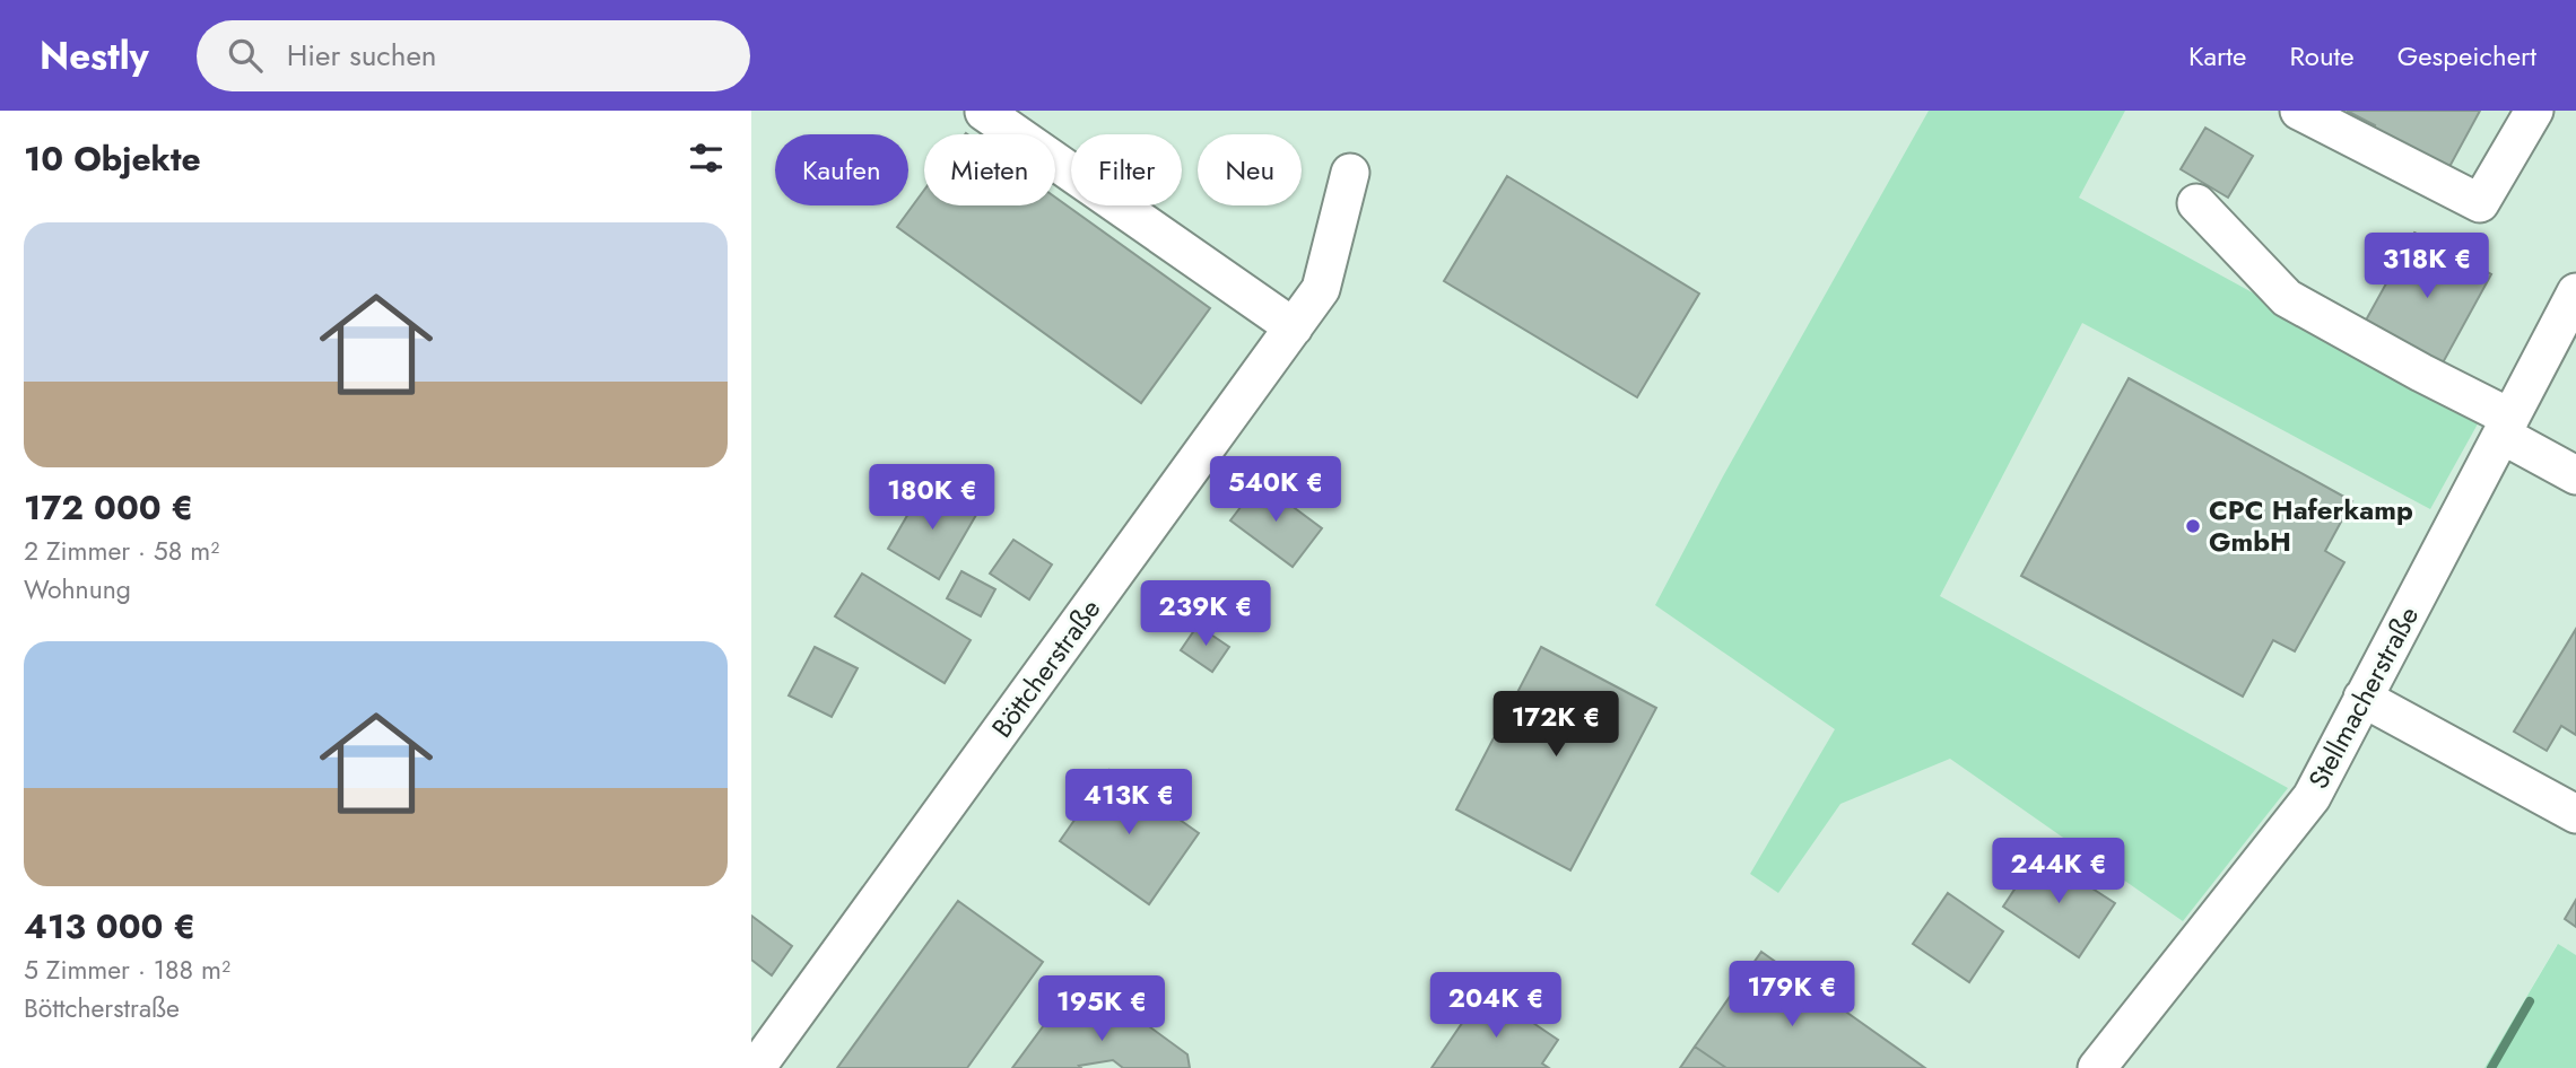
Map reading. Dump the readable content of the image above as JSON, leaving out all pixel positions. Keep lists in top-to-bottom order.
{
  "streets": {
    "street": ["Böttcherstraße", "Stellmacherstraße"]
  },
  "places": ["CPC Haferkamp GmbH"],
  "page": {
    "header": "Nestly",
    "search": "Hier suchen",
    "nav": ["Karte", "Route", "Gespeichert"],
    "heading": "10 Objekte",
    "chip": [
      "Kaufen",
      "Mieten",
      "Filter",
      "Neu"
    ],
    "list": [
      {
        "name": "172 000 €",
        "note": "2 Zimmer · 58 m² · Wohnung"
      },
      {
        "name": "413 000 €",
        "note": "5 Zimmer · 188 m² · Böttcherstraße"
      }
    ],
    "price": [
      "318K €",
      "540K €",
      "180K €",
      "239K €",
      "172K €",
      "413K €",
      "244K €",
      "179K €",
      "204K €",
      "195K €"
    ]
  }
}
